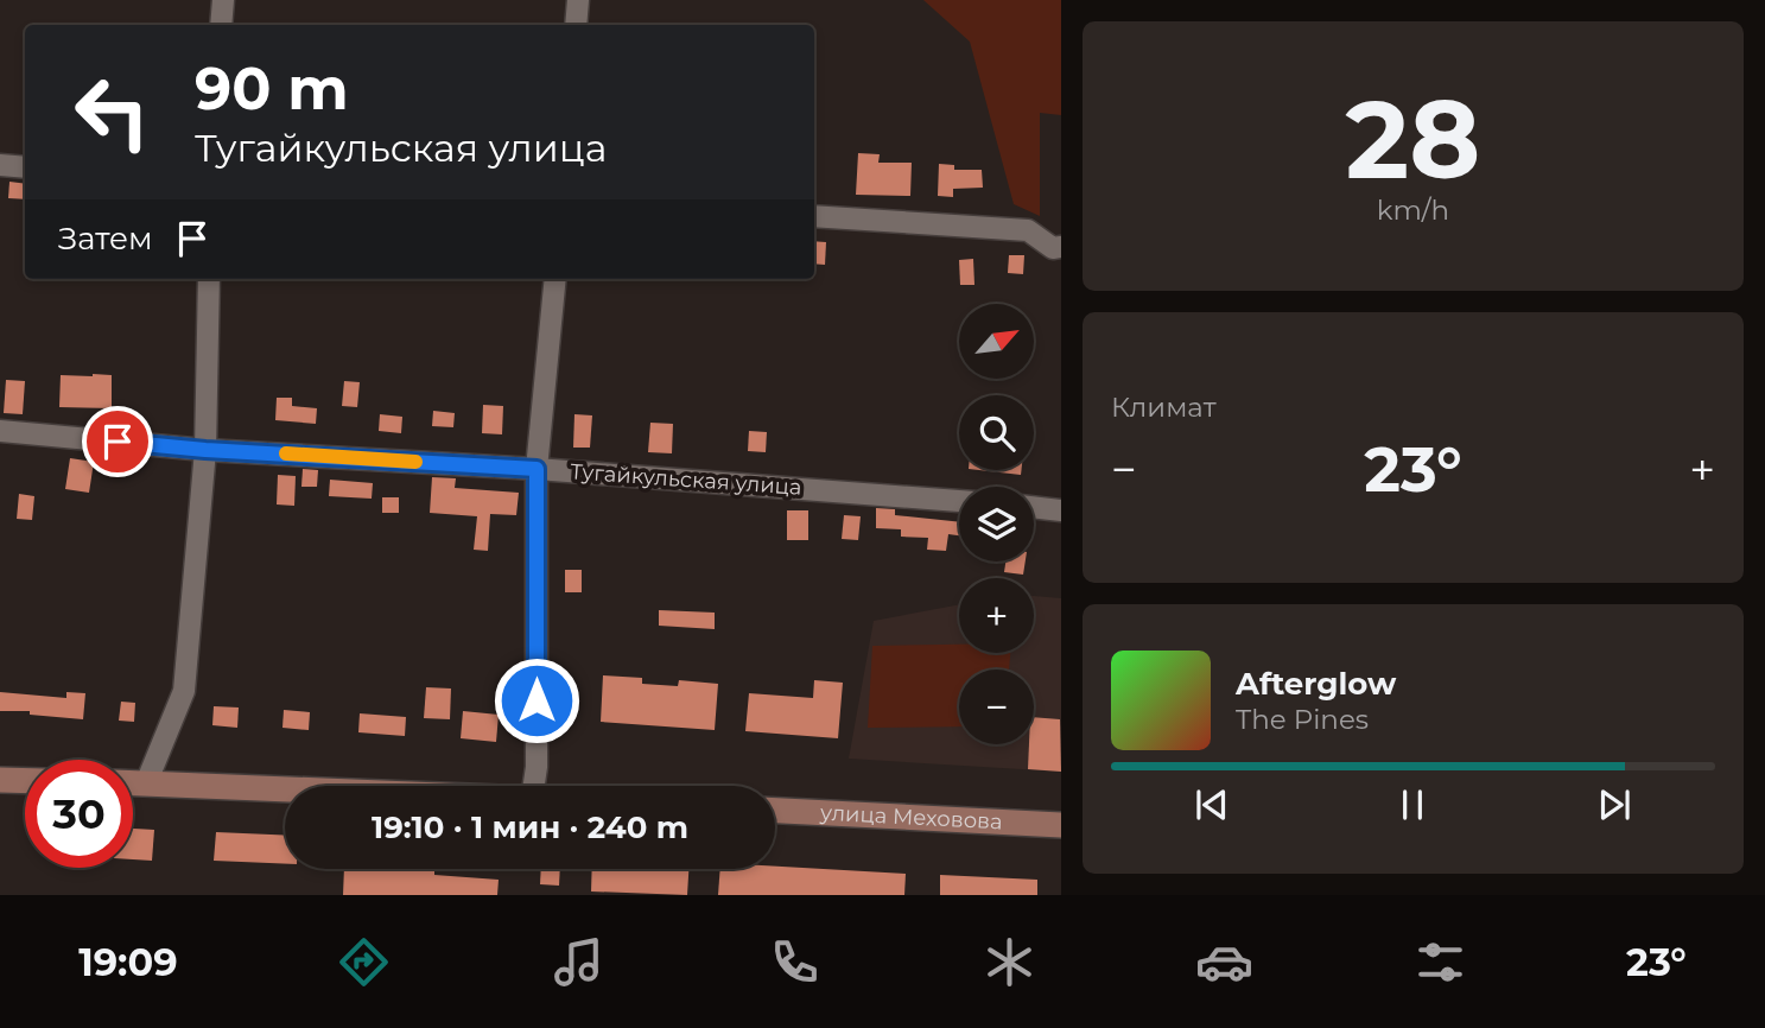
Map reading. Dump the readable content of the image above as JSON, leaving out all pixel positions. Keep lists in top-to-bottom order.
{
  "streets": {
    "street": ["Тугайкульская улица", "улица Меховова"]
  },
  "north": "top right",
  "page": {
    "tile": [
      ["28", "km/h"],
      "Климат"
    ],
    "turn": ["90 m", "Тугайкульская улица"],
    "then": "Затем",
    "map_buttons": ["+", "−"],
    "heat": ["−", "23°", "+"],
    "song": ["Afterglow", "The Pines"],
    "limit": "30",
    "trip": "19:10 · 1 мин · 240 m",
    "tabs": ["19:09", "23°"]
  }
}
